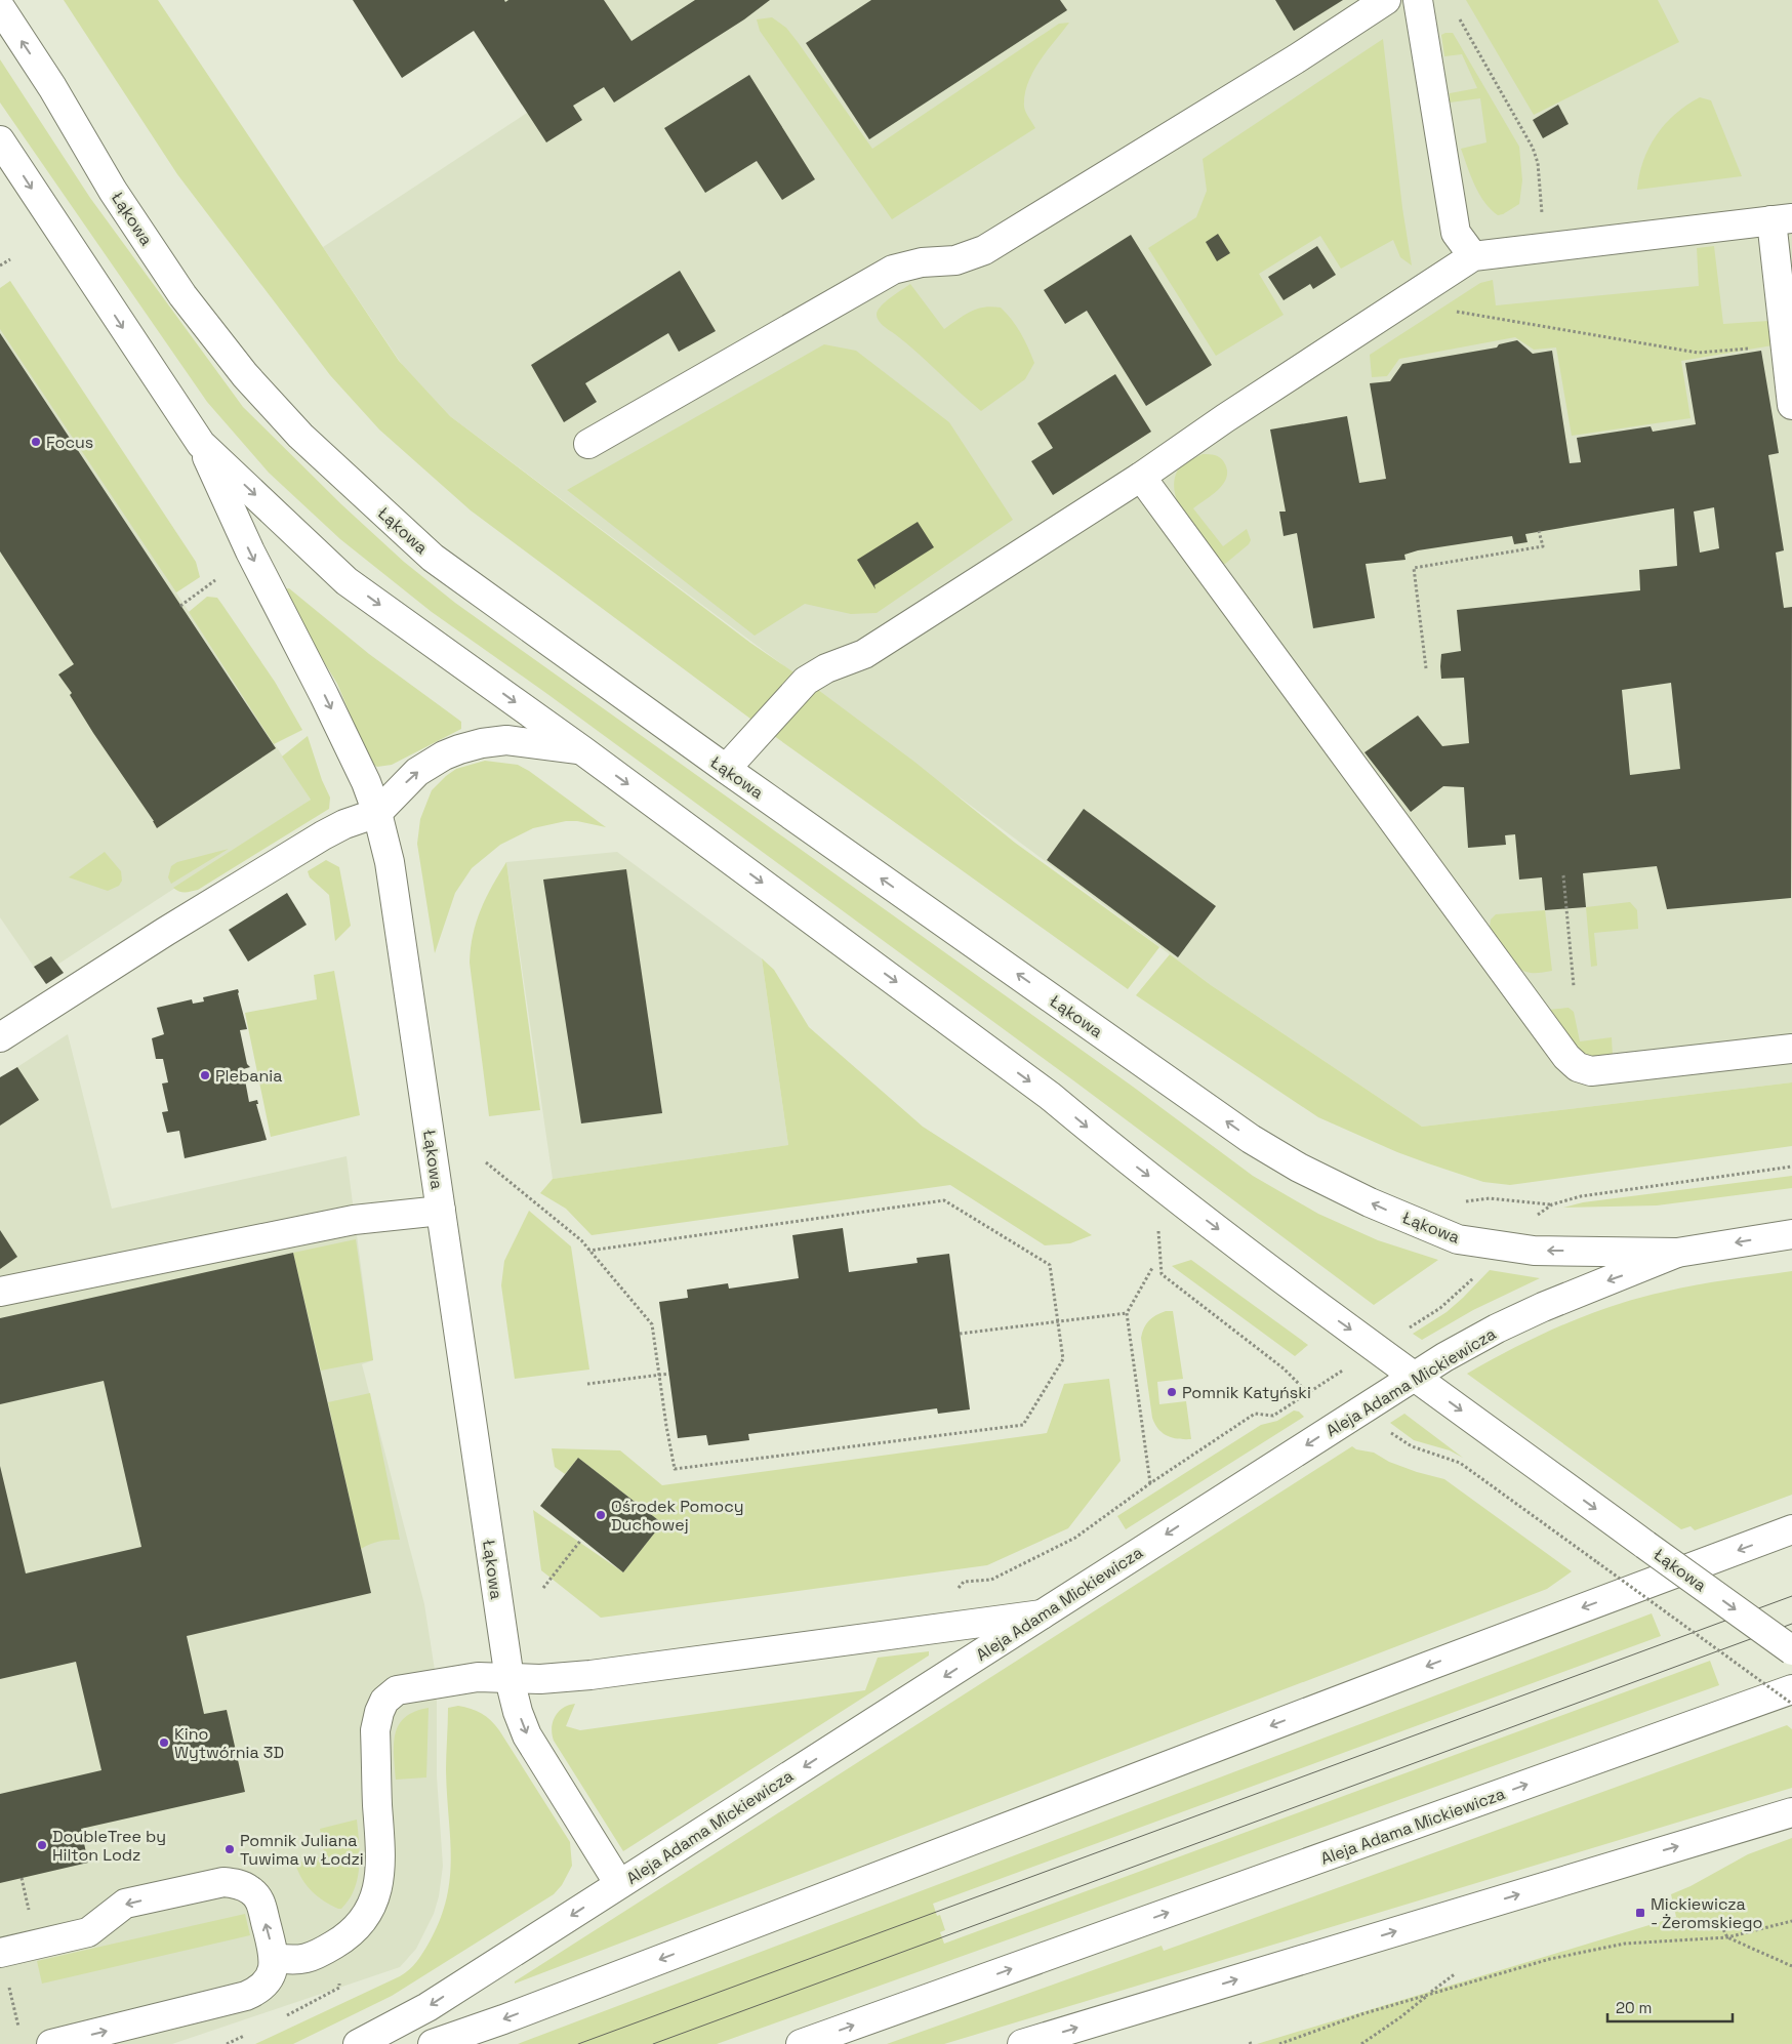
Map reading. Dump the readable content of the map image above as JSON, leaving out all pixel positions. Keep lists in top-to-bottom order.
{
  "streets": {
    "street": ["Łąkowa", "Aleja Adama Mickiewicza"]
  },
  "crossings": [
    ["Łąkowa", "Aleja Adama Mickiewicza"]
  ],
  "places": {
    "other": [
      "Focus",
      "Plebania",
      "Pomnik Katyński",
      "Ośrodek Pomocy Duchowej",
      "Kino Wytwórnia 3D",
      "DoubleTree by Hilton Lodz",
      "Pomnik Juliana Tuwima w Łodzi"
    ],
    "transit": ["Mickiewicza - Żeromskiego"]
  },
  "scale_bar": "20 m"
}
